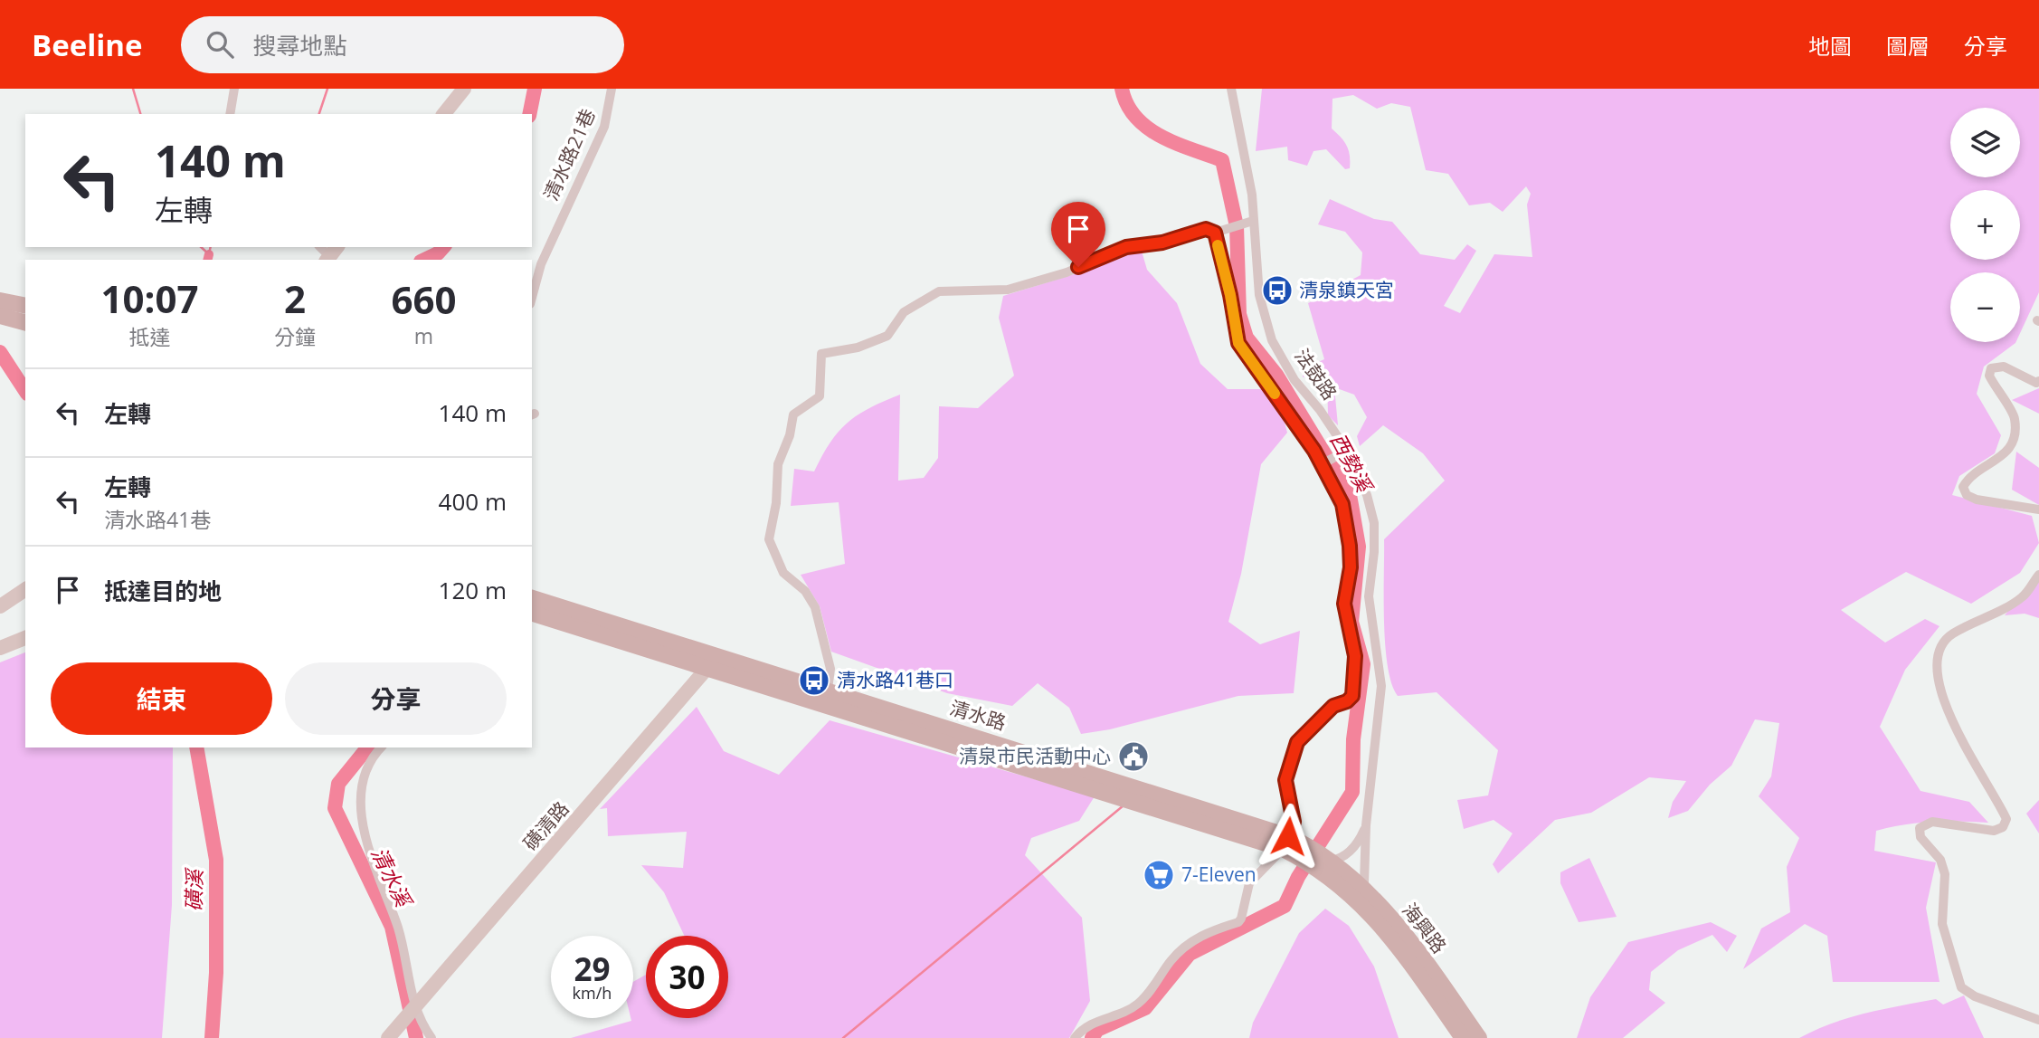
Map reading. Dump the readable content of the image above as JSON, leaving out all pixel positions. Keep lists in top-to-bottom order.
{
  "streets": {
    "main road": ["清水路", "海興路"],
    "street": ["清水路21巷", "法鼓路", "磺清路"]
  },
  "crossings": [
    ["法鼓路", "海興路"],
    ["清水路", "磺清路"],
    ["清水路", "海興路"]
  ],
  "water": ["西勢溪", "清水溪", "磺溪"],
  "places": {
    "bus stop": ["清泉鎮天宮", "清水路41巷口"],
    "public building": ["清泉市民活動中心"],
    "supermarket": ["7-Eleven"]
  },
  "page": {
    "header": "Beeline",
    "search": "搜尋地點",
    "nav": ["地圖", "圖層", "分享"],
    "map_buttons": ["+", "−"],
    "turn": ["140 m", "左轉"],
    "eta": [
      "10:07",
      "抵達",
      "2",
      "分鐘",
      "660",
      "m"
    ],
    "list": [
      {
        "name": "左轉",
        "value": "140 m"
      },
      {
        "name": "左轉",
        "note": "清水路41巷",
        "value": "400 m"
      },
      {
        "name": "抵達目的地",
        "value": "120 m"
      }
    ],
    "buttons": ["結束", "分享"],
    "speed": "29 km/h",
    "limit": "30"
  }
}
